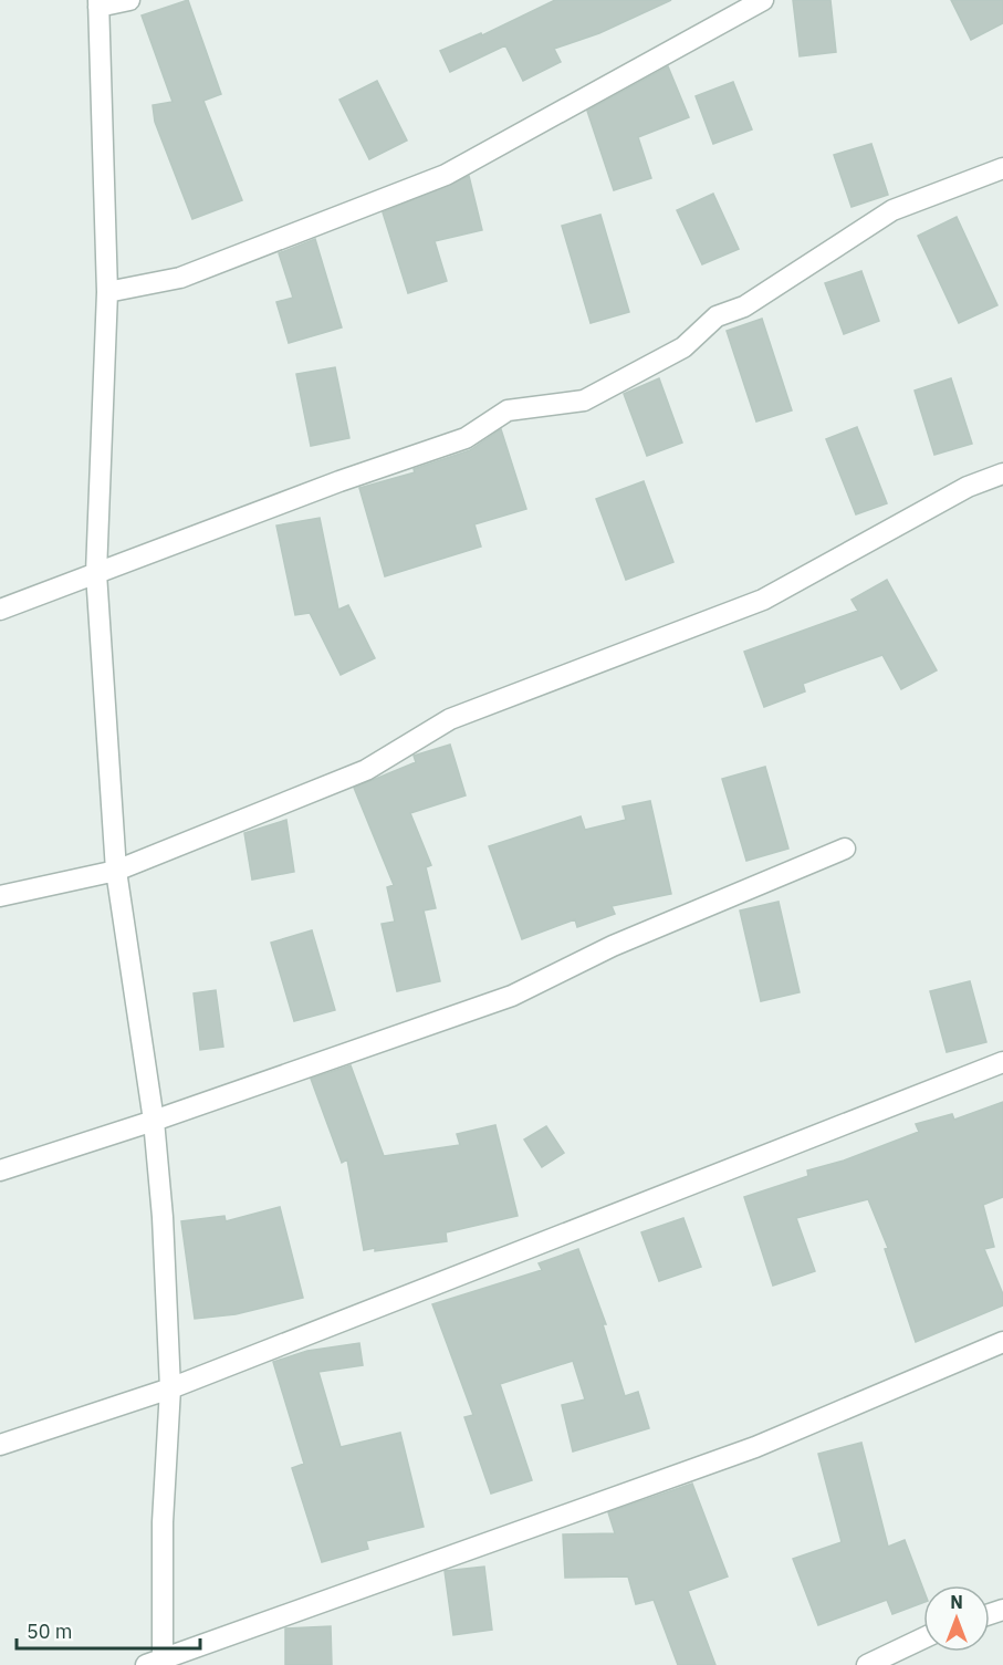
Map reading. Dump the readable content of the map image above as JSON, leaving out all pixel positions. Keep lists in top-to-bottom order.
{
  "scale_bar": "50 m",
  "north": "top"
}
